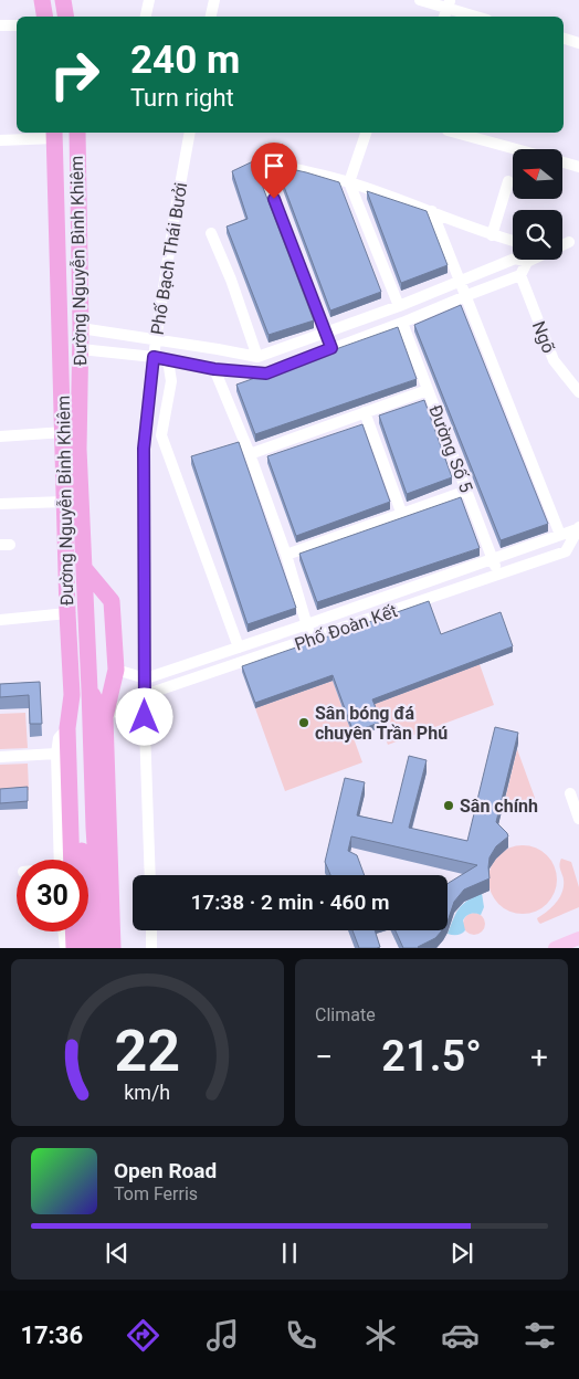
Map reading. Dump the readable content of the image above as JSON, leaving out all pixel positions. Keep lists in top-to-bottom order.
{
  "streets": {
    "highway": ["Đường Nguyễn Bình Khiêm", "Đường Nguyễn Bỉnh Khiêm"],
    "street": [
      "Phố Bạch Thái Bưởi",
      "Ngõ",
      "Đường Số 5",
      "Phố Đoàn Kết"
    ]
  },
  "crossings": [
    ["Phố Bạch Thái Bưởi", "Phố Đoàn Kết"],
    ["Đường Số 5", "Phố Đoàn Kết"]
  ],
  "places": ["Sân bóng đá chuyên Trần Phú", "Sân chính"],
  "north": "left",
  "page": {
    "turn": ["240 m", "Turn right"],
    "limit": "30",
    "trip": "17:38 · 2 min · 460 m",
    "tile": "Climate",
    "heat": ["−", "21.5°", "+"],
    "song": ["Open Road", "Tom Ferris"],
    "tabs": "17:36",
    "gauge": ["22", "km/h"]
  }
}
